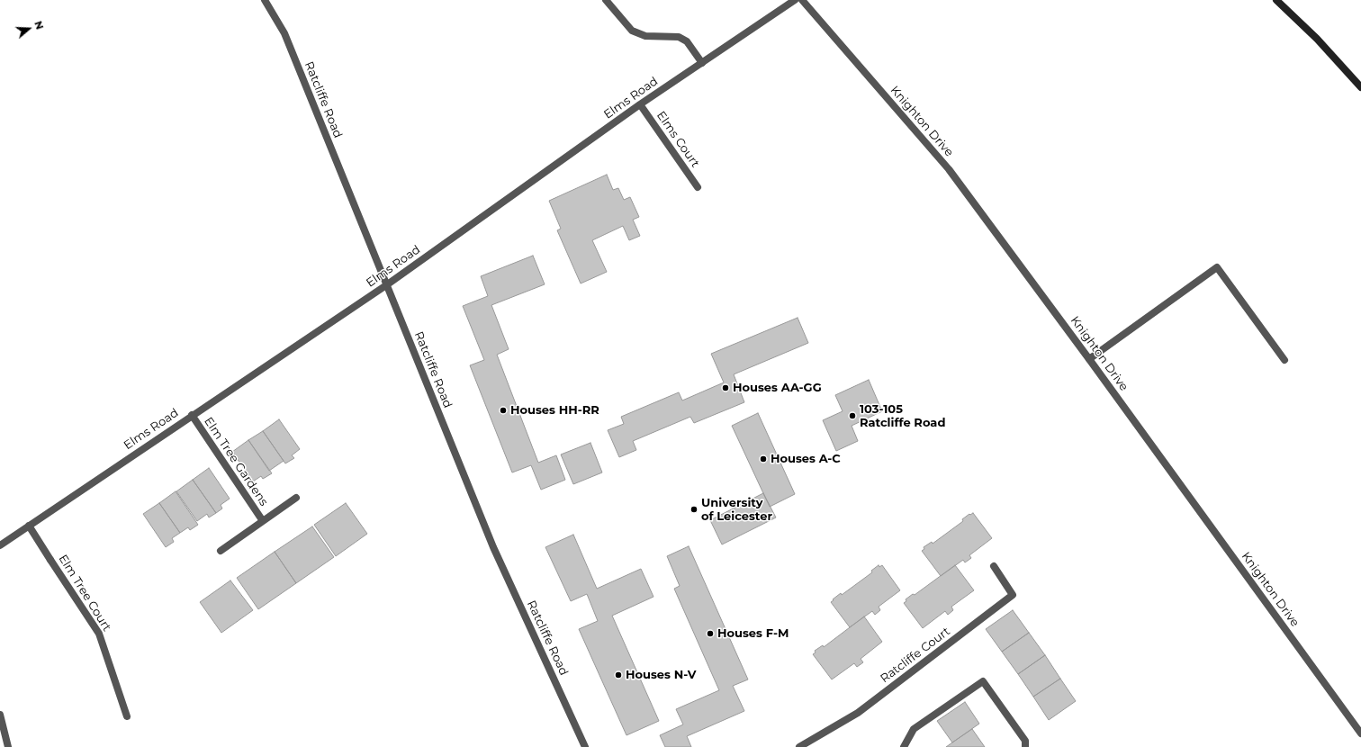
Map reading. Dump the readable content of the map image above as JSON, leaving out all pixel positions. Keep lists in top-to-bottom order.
{
  "streets": {
    "street": [
      "Elms Road",
      "Ratcliffe Road",
      "Knighton Drive",
      "Elms Court",
      "Elm Tree Gardens",
      "Elm Tree Court",
      "Ratcliffe Court"
    ]
  },
  "crossings": [
    ["Elms Road", "Ratcliffe Road"],
    ["Elms Road", "Elms Court"],
    ["Elms Road", "Elm Tree Gardens"],
    ["Elms Road", "Elm Tree Court"]
  ],
  "places": [
    "Houses AA-GG",
    "Houses HH-RR",
    "103-105 Ratcliffe Road",
    "Houses A-C",
    "University of Leicester",
    "Houses F-M",
    "Houses N-V"
  ],
  "north": "right"
}
